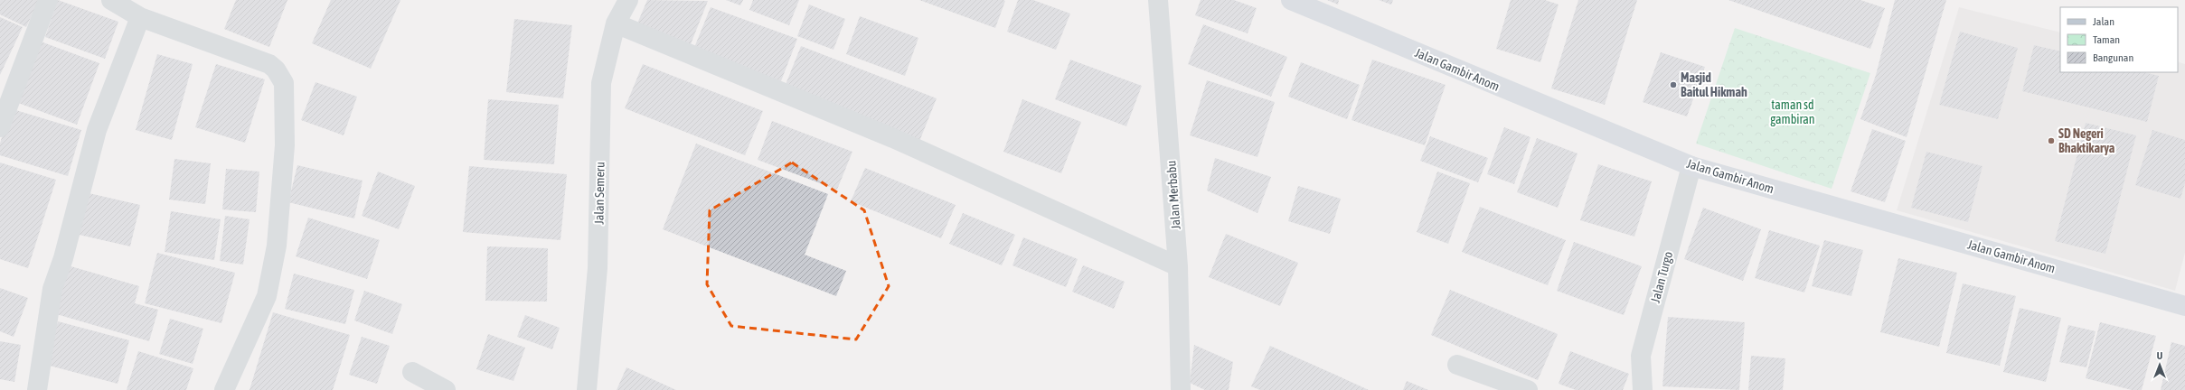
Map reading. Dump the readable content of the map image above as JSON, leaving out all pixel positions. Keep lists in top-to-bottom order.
{
  "streets": {
    "street": [
      "Jalan Gambir Anom",
      "Jalan Semeru",
      "Jalan Merbabu",
      "Jalan Turgo"
    ]
  },
  "crossings": [
    ["Jalan Gambir Anom", "Jalan Turgo"]
  ],
  "parks": ["taman sd gambiran"],
  "places": ["Masjid Baitul Hikmah", "SD Negeri Bhaktikarya"],
  "legend": ["Jalan", "Taman", "Bangunan"],
  "north": "top"
}
